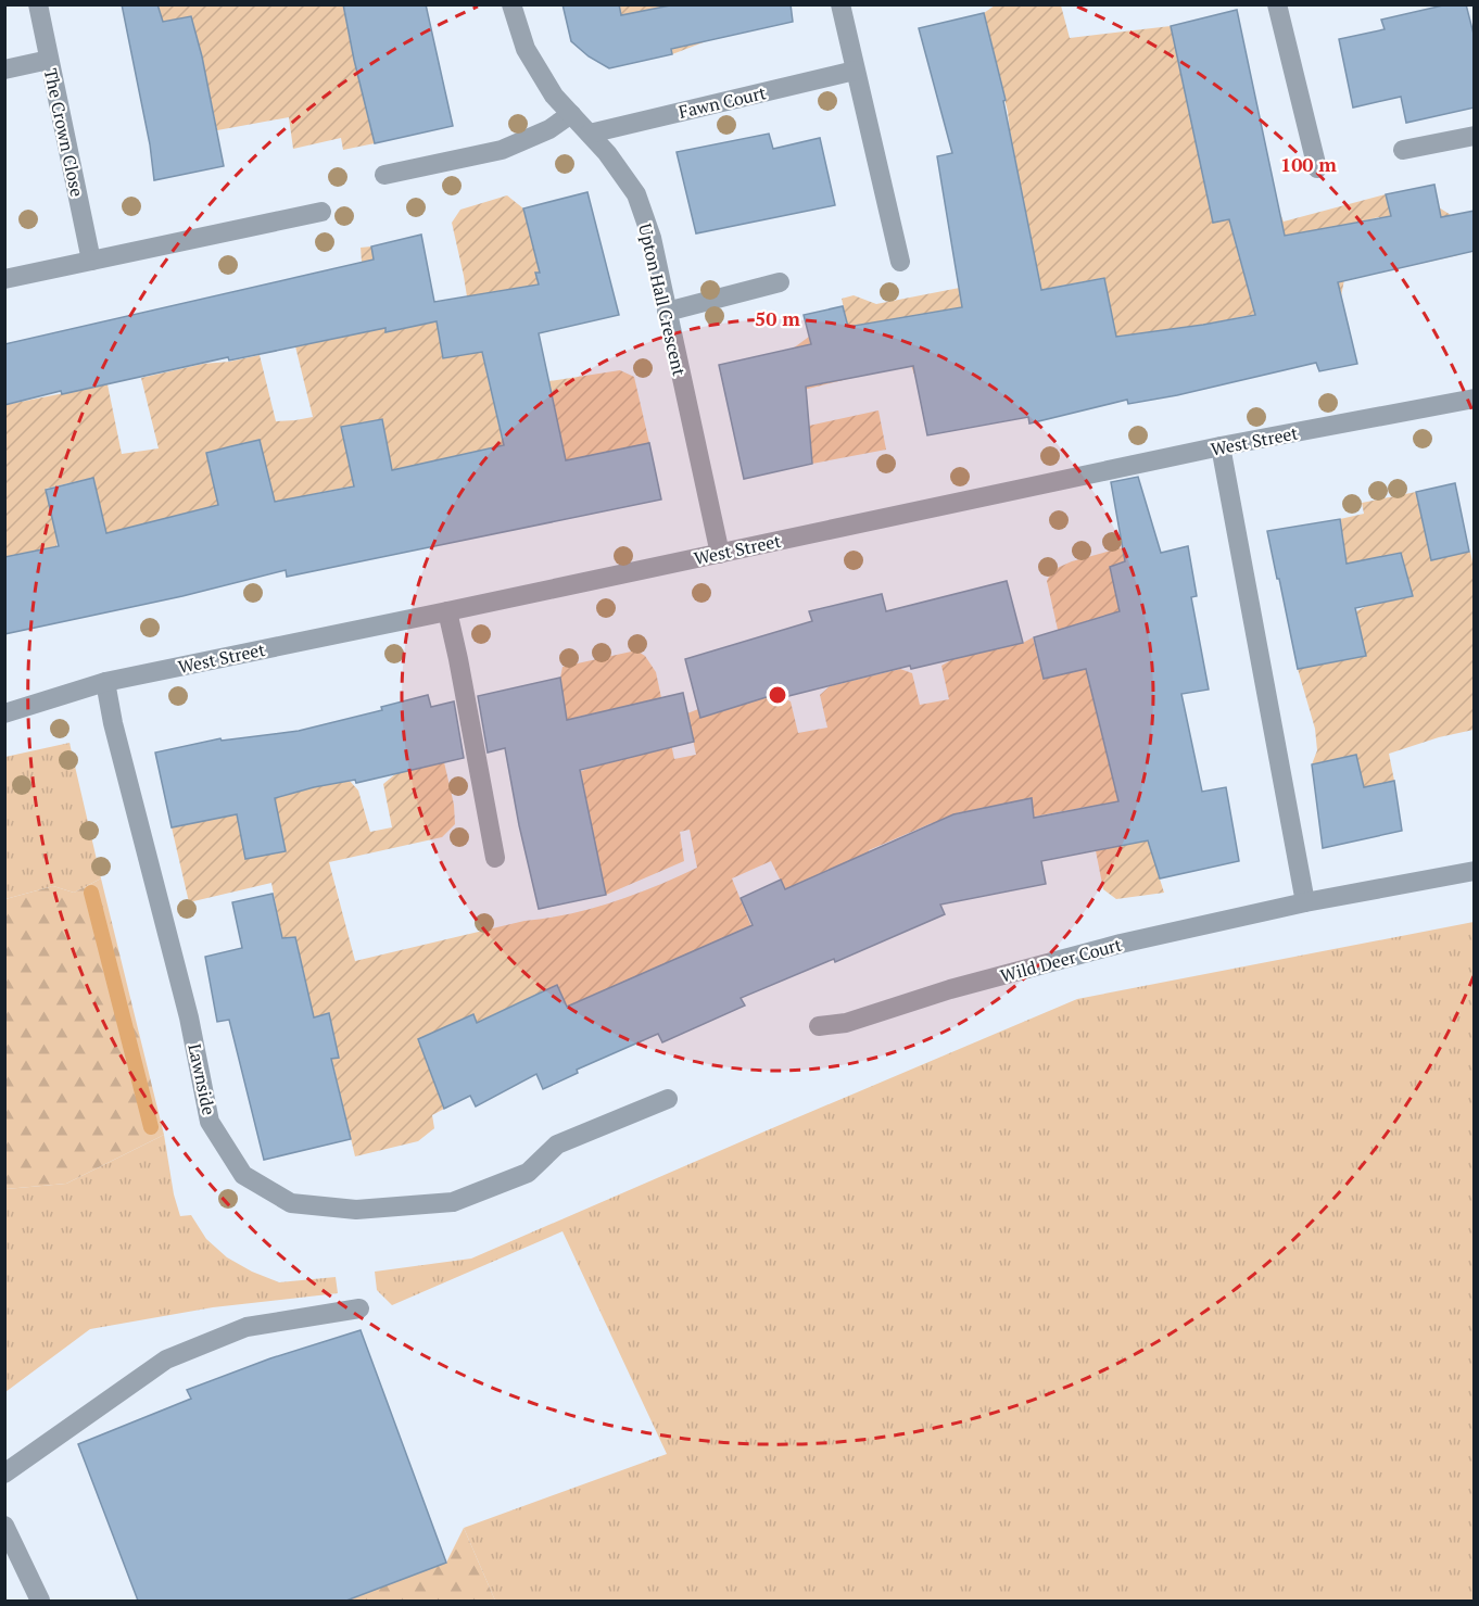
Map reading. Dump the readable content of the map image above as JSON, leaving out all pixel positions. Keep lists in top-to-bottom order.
{
  "streets": {
    "street": [
      "Fawn Court",
      "The Crown Close",
      "Upton Hall Crescent",
      "West Street",
      "Wild Deer Court",
      "Lawnside"
    ]
  },
  "crossings": [
    ["Fawn Court", "Upton Hall Crescent"],
    ["Upton Hall Crescent", "West Street"],
    ["West Street", "Lawnside"]
  ],
  "rings": ["100 m", "50 m"]
}
